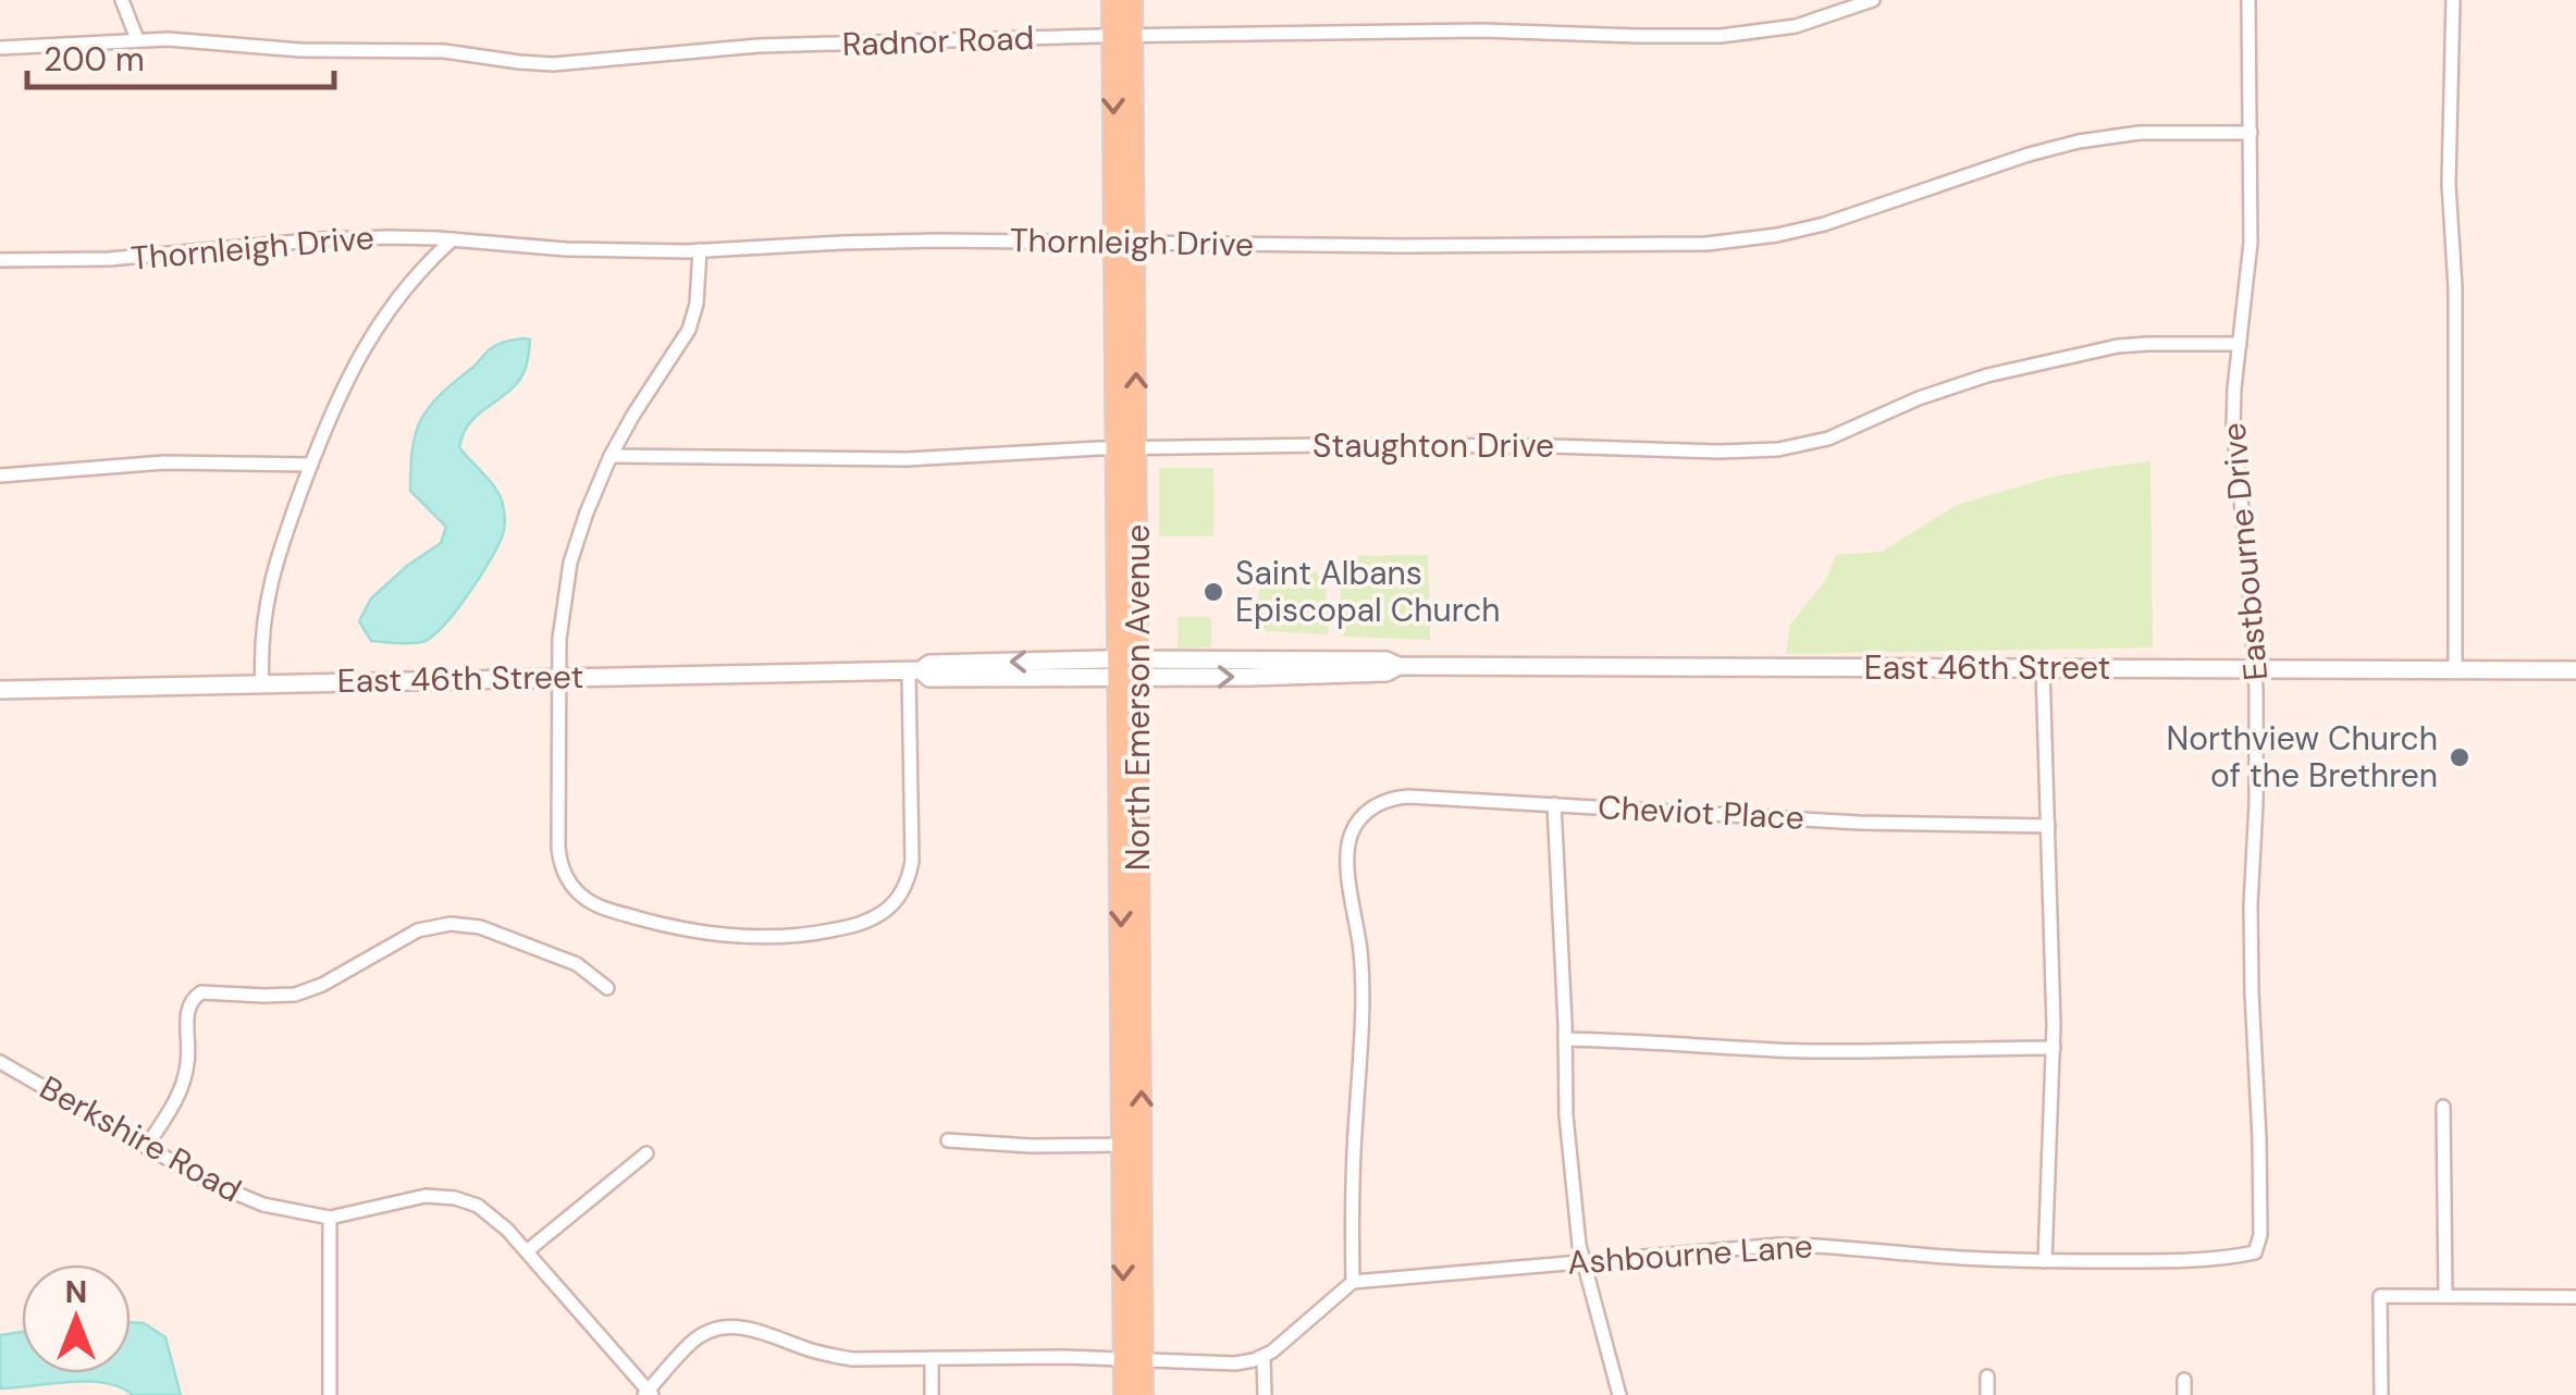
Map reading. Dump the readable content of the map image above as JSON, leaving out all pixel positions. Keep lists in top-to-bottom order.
{
  "streets": {
    "main road": ["East 46th Street", "North Emerson Avenue"],
    "street": [
      "Radnor Road",
      "Thornleigh Drive",
      "Staughton Drive",
      "Eastbourne Drive",
      "Cheviot Place",
      "Berkshire Road",
      "Ashbourne Lane"
    ]
  },
  "crossings": [
    ["Radnor Road", "North Emerson Avenue"],
    ["Thornleigh Drive", "Eastbourne Drive"],
    ["Thornleigh Drive", "North Emerson Avenue"],
    ["Staughton Drive", "Eastbourne Drive"],
    ["Staughton Drive", "North Emerson Avenue"],
    ["Eastbourne Drive", "East 46th Street"],
    ["Eastbourne Drive", "Ashbourne Lane"],
    ["East 46th Street", "North Emerson Avenue"],
    ["Cheviot Place", "Ashbourne Lane"]
  ],
  "places": ["Saint Albans Episcopal Church", "Northview Church of the Brethren"],
  "scale_bar": "200 m",
  "north": "top"
}
